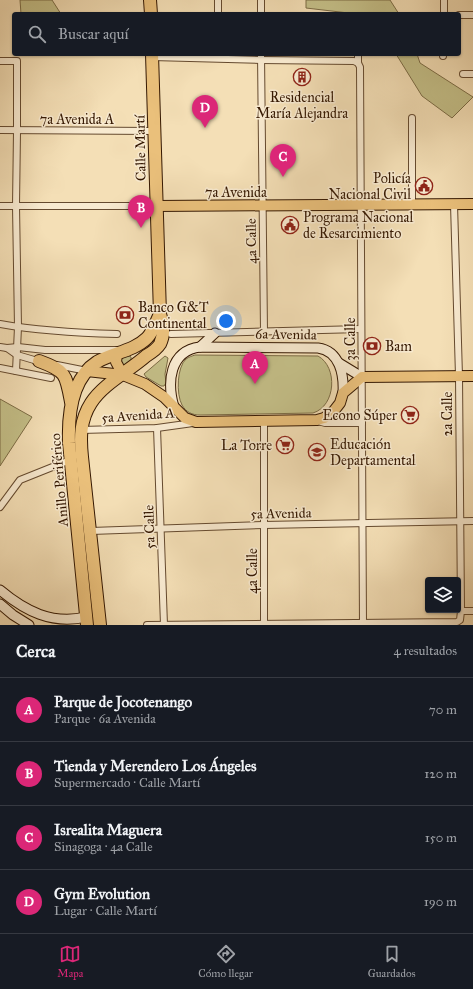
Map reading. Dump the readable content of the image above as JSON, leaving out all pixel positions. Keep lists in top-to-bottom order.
{
  "streets": {
    "highway": ["Calle Martí", "Anillo Periférico"],
    "main road": ["7a Avenida"],
    "street": [
      "7a Avenida A",
      "4a Calle",
      "6a Avenida",
      "3a Calle",
      "2a Calle",
      "5a Avenida A",
      "5a Avenida",
      "5a Calle"
    ]
  },
  "crossings": [
    ["7a Avenida A", "Calle Martí"],
    ["Calle Martí", "7a Avenida"],
    ["Calle Martí", "Anillo Periférico"],
    ["7a Avenida", "4a Calle"],
    ["7a Avenida", "3a Calle"],
    ["7a Avenida", "2a Calle"],
    ["4a Calle", "5a Avenida"],
    ["6a Avenida", "3a Calle"],
    ["3a Calle", "2a Calle"],
    ["3a Calle", "5a Avenida"],
    ["2a Calle", "5a Avenida"],
    ["5a Avenida A", "Anillo Periférico"],
    ["5a Avenida A", "5a Calle"],
    ["Anillo Periférico", "5a Avenida"],
    ["5a Avenida", "5a Calle"]
  ],
  "places": {
    "building": ["Residencial María Alejandra"],
    "public building": ["Policía Nacional Civil", "Programa Nacional de Resarcimiento"],
    "bank": ["Banco G&T Continental", "Bam"],
    "supermarket": ["Econo Súper", "La Torre"],
    "school or university": ["Educación Departamental"]
  },
  "page": {
    "search": "Buscar aquí",
    "pins": [
      "D",
      "C",
      "B",
      "A"
    ],
    "heading": ["Cerca", "4 resultados"],
    "list": [
      {
        "mark": "A",
        "name": "Parque de Jocotenango",
        "note": "Parque · 6a Avenida",
        "value": "70 m"
      },
      {
        "mark": "B",
        "name": "Tienda y Merendero Los Ángeles",
        "note": "Supermercado · Calle Martí",
        "value": "120 m"
      },
      {
        "mark": "C",
        "name": "Isrealita Maguera",
        "note": "Sinagoga · 4a Calle",
        "value": "150 m"
      },
      {
        "mark": "D",
        "name": "Gym Evolution",
        "note": "Lugar · Calle Martí",
        "value": "190 m"
      }
    ],
    "nav": ["Mapa", "Cómo llegar", "Guardados"]
  }
}
